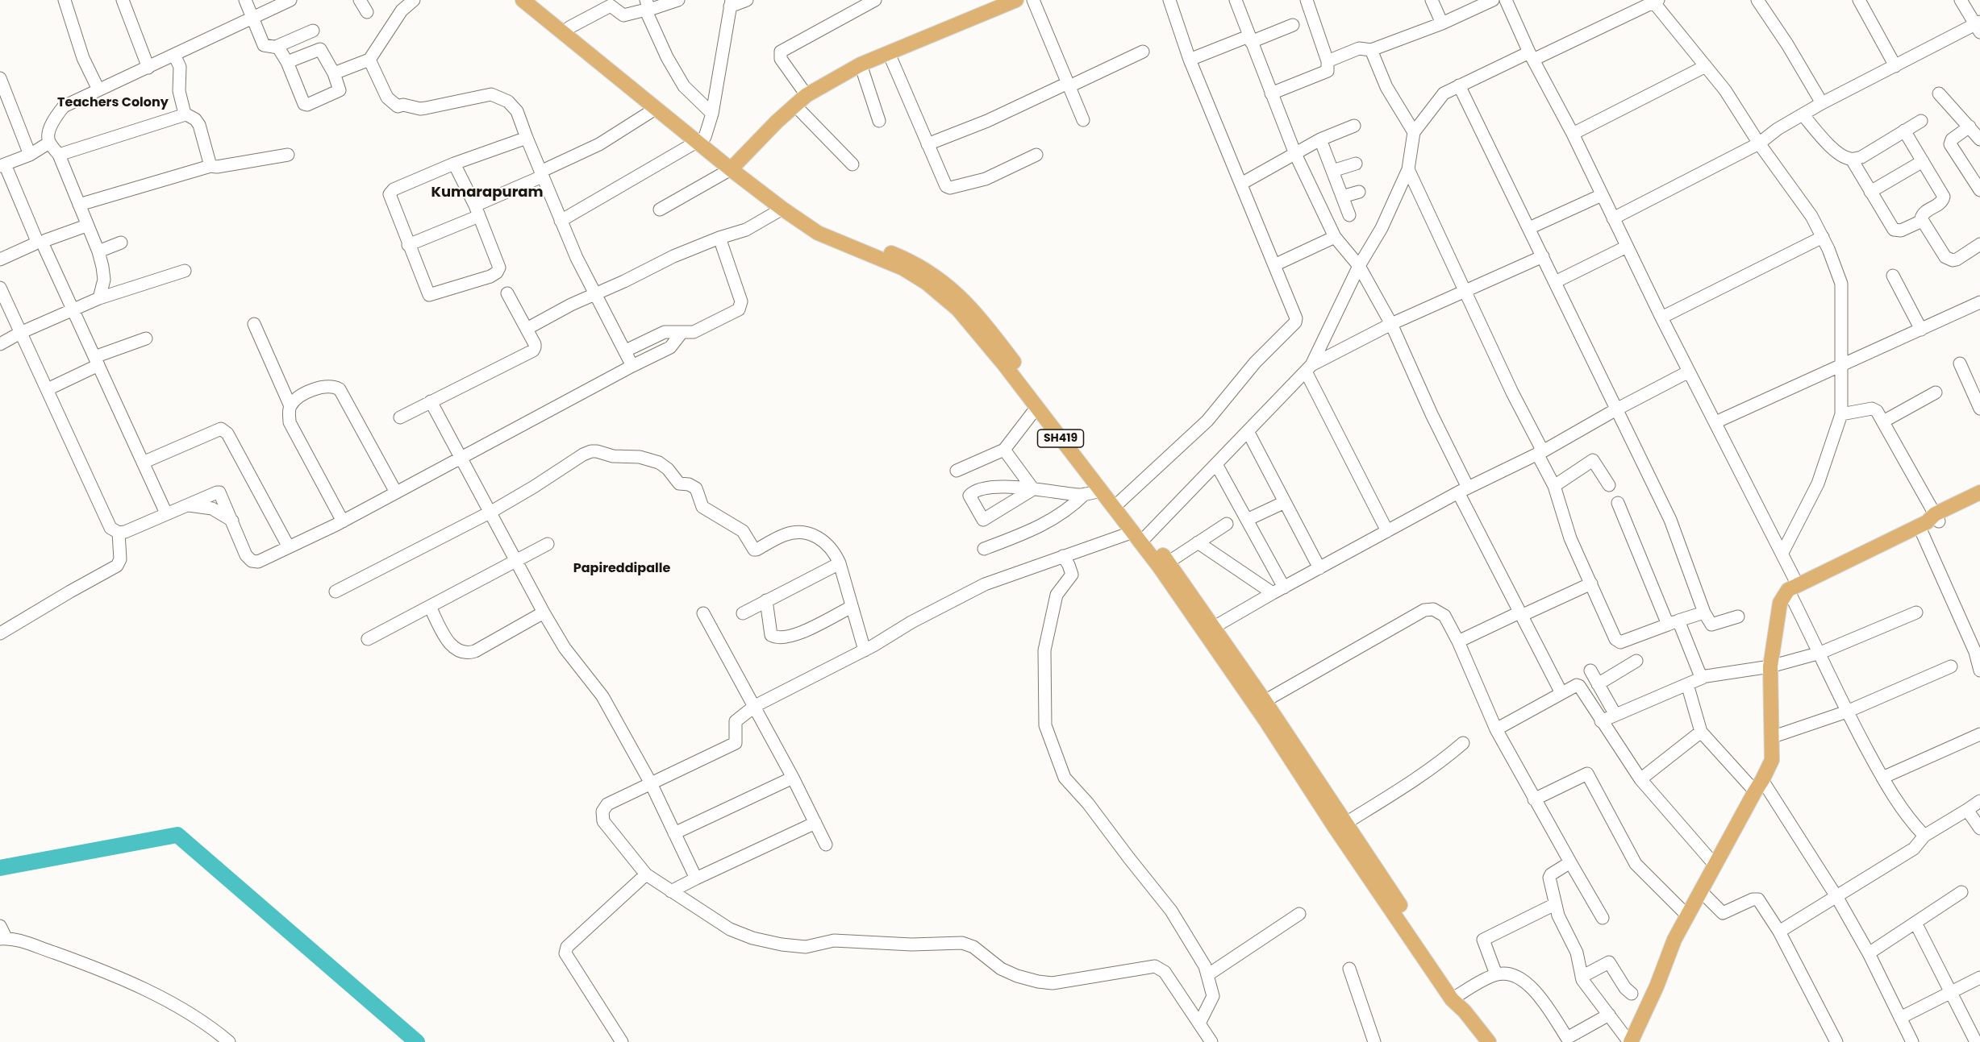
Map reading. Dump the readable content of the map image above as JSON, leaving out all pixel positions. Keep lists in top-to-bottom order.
{
  "streets": {
    "main road": ["SH419"]
  },
  "districts": ["Teachers Colony", "Kumarapuram", "Papireddipalle"]
}
